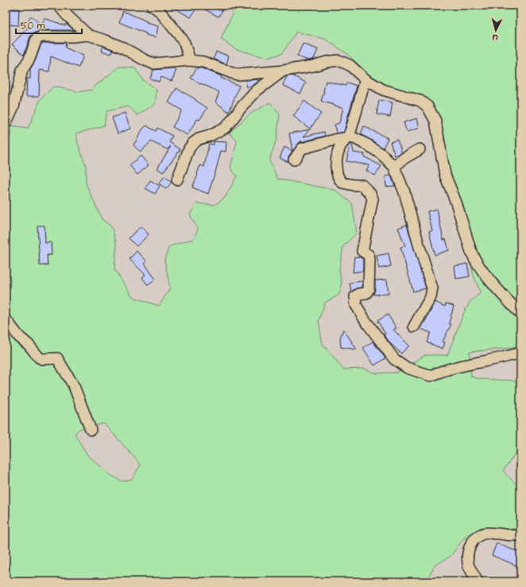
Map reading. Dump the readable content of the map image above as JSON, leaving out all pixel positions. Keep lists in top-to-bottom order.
{
  "scale_bar": "50 m",
  "north": "bottom"
}
